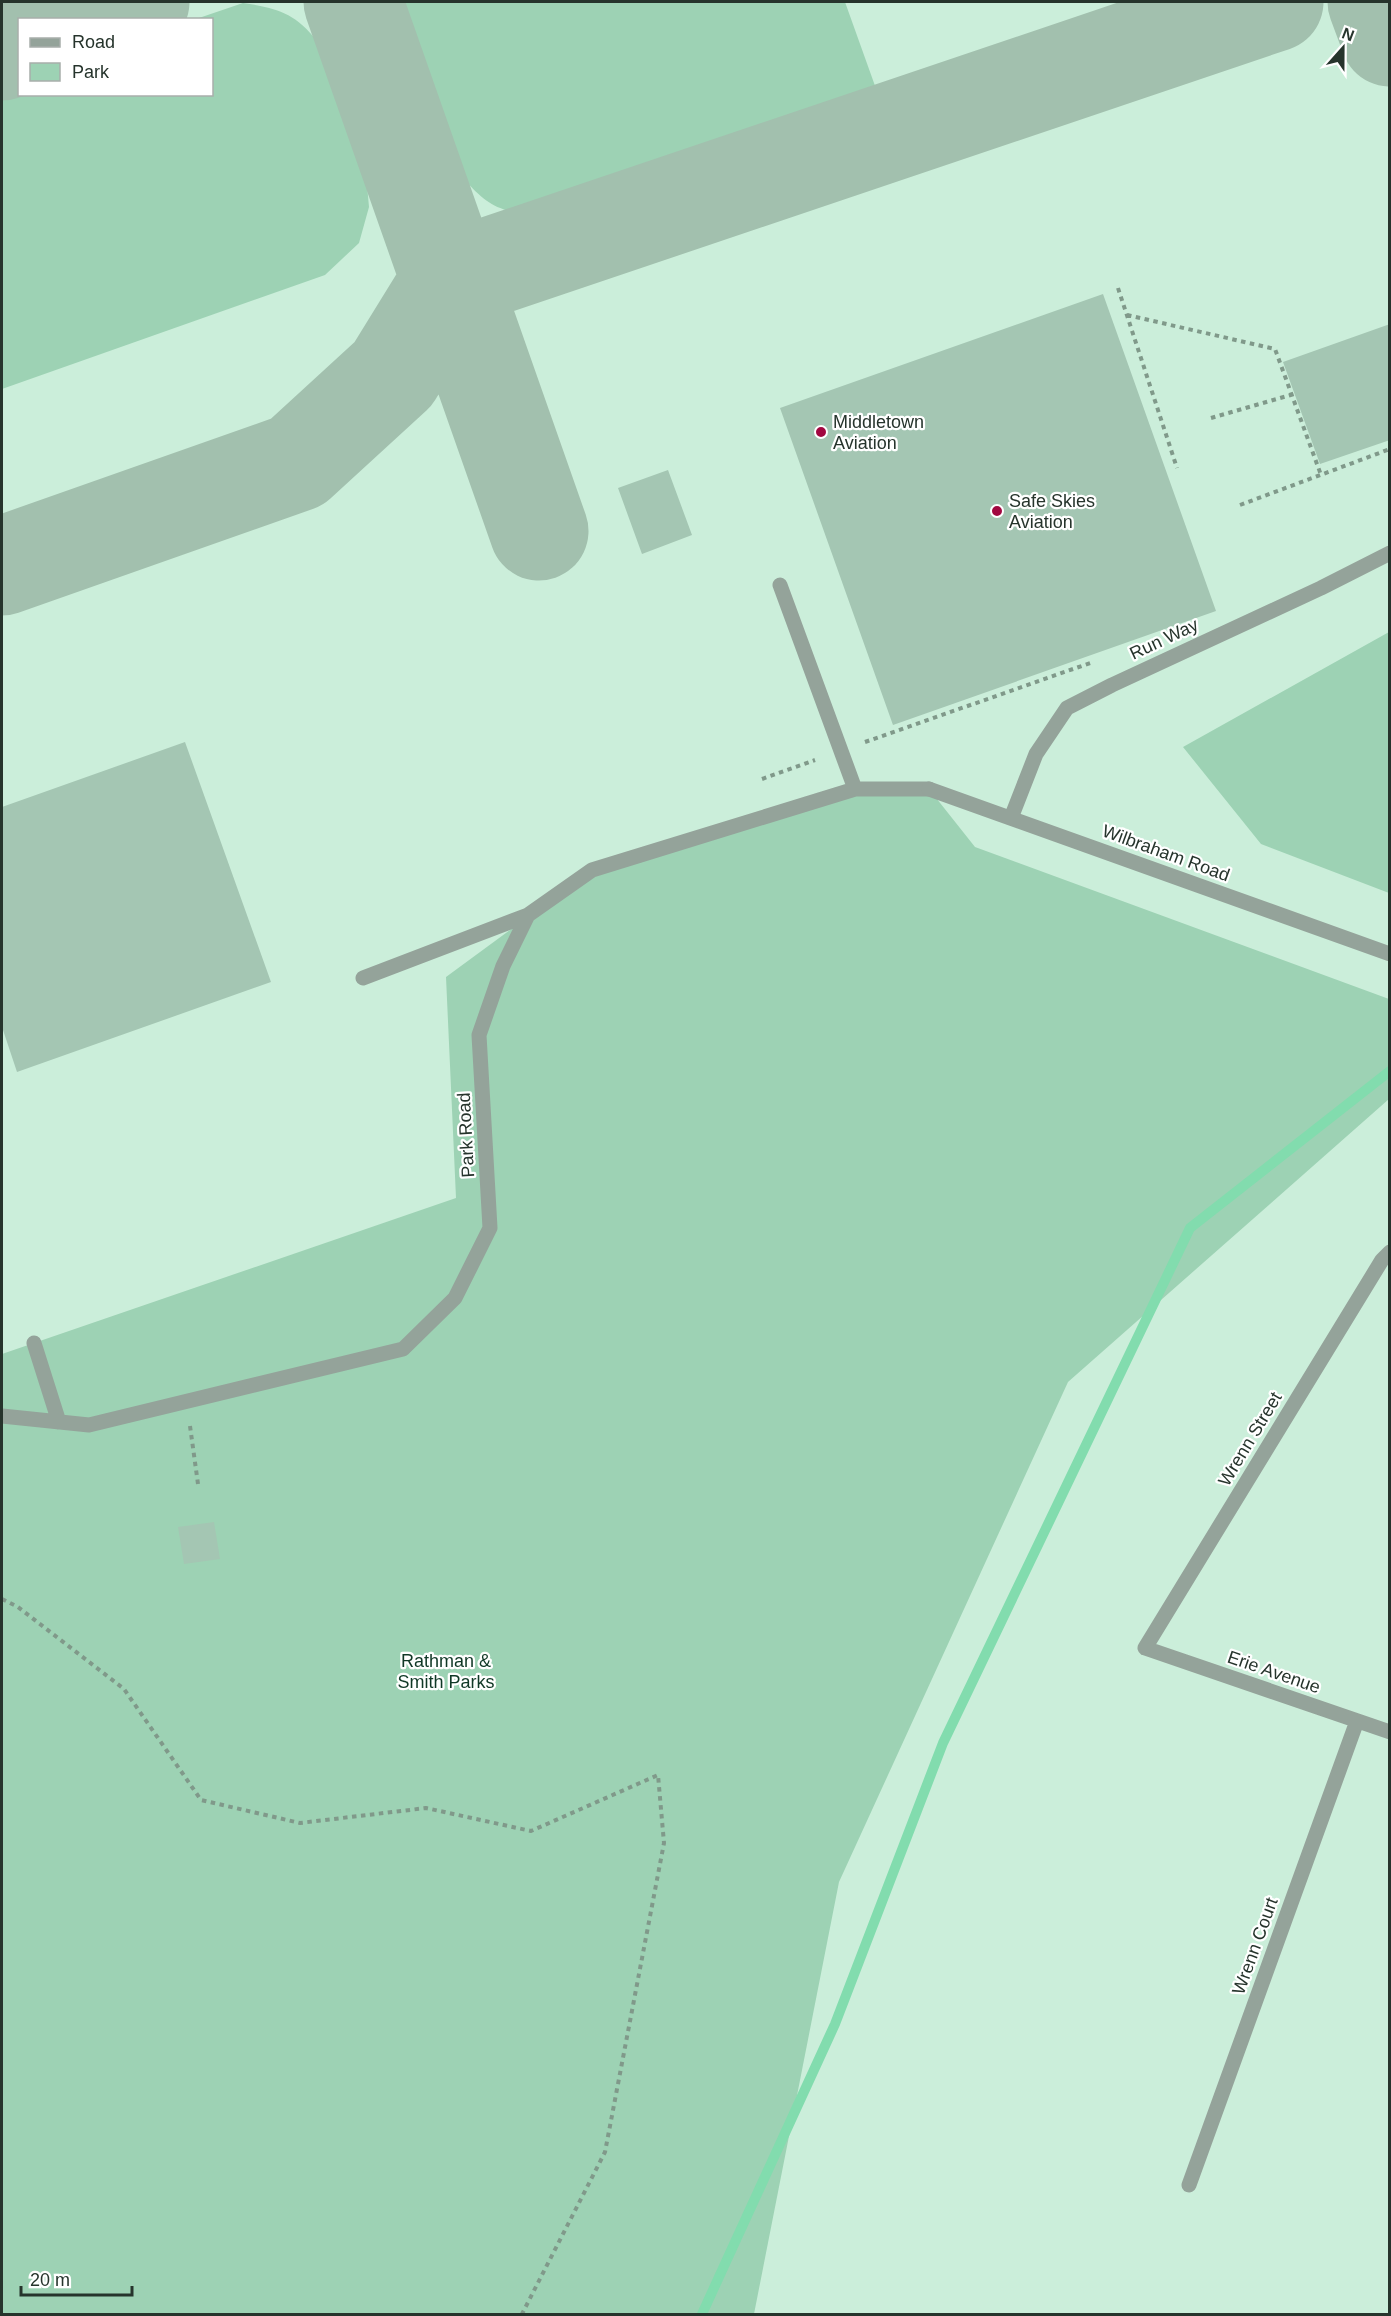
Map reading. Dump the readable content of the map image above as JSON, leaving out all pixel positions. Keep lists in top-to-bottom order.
{
  "streets": {
    "street": [
      "Run Way",
      "Wilbraham Road",
      "Park Road",
      "Wrenn Street",
      "Erie Avenue",
      "Wrenn Court"
    ]
  },
  "crossings": [
    ["Run Way", "Wilbraham Road"],
    ["Wilbraham Road", "Park Road"],
    ["Wrenn Street", "Erie Avenue"],
    ["Erie Avenue", "Wrenn Court"]
  ],
  "parks": ["Rathman & Smith Parks"],
  "places": ["Middletown Aviation", "Safe Skies Aviation"],
  "legend": ["Road", "Park"],
  "scale_bar": "20 m",
  "north": "top"
}
